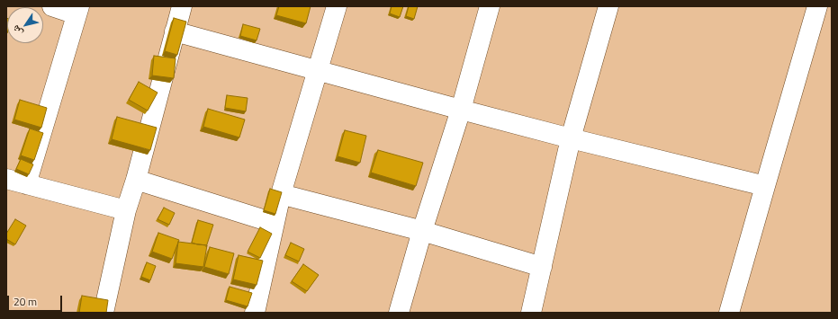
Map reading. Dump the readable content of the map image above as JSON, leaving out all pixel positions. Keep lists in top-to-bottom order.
{
  "scale_bar": "20 m",
  "north": "bottom left"
}
